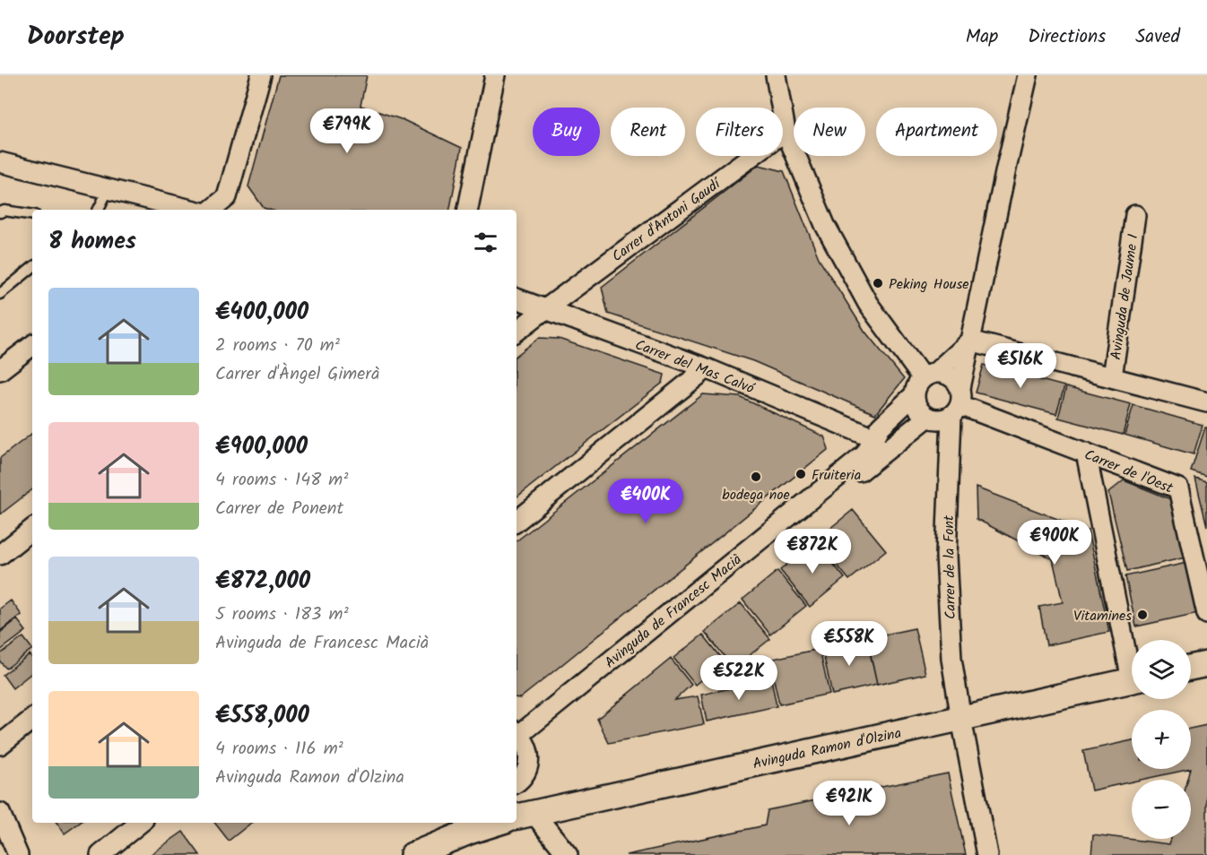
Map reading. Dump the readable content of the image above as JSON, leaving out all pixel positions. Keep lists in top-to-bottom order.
{
  "streets": {
    "street": [
      "Carrer d'Antoni Gaudí",
      "Avinguda de Jaume I",
      "Carrer del Mas Calvó",
      "Carrer de l'Oest",
      "Carrer de la Font",
      "Avinguda de Francesc Macià",
      "Avinguda Ramon d'Olzina"
    ]
  },
  "crossings": [
    ["Carrer d'Antoni Gaudí", "Carrer del Mas Calvó"],
    ["Avinguda de Jaume I", "Carrer de la Font"],
    ["Carrer del Mas Calvó", "Avinguda de Francesc Macià"],
    ["Carrer de l'Oest", "Carrer de la Font"],
    ["Carrer de l'Oest", "Avinguda de Francesc Macià"],
    ["Carrer de la Font", "Avinguda de Francesc Macià"],
    ["Carrer de la Font", "Avinguda Ramon d'Olzina"]
  ],
  "places": [
    "Peking House",
    "Fruiteria",
    "bodega noe",
    "Vitamines"
  ],
  "page": {
    "header": "Doorstep",
    "nav": ["Map", "Directions", "Saved"],
    "chip": [
      "Buy",
      "Rent",
      "Filters",
      "New",
      "Apartment"
    ],
    "price": [
      "€799K",
      "€516K",
      "€400K",
      "€900K",
      "€872K",
      "€558K",
      "€522K",
      "€921K"
    ],
    "heading": "8 homes",
    "list": [
      {
        "name": "€400,000",
        "note": "2 rooms · 70 m² · Carrer d'Àngel Gimerà"
      },
      {
        "name": "€900,000",
        "note": "4 rooms · 148 m² · Carrer de Ponent"
      },
      {
        "name": "€872,000",
        "note": "5 rooms · 183 m² · Avinguda de Francesc Macià"
      },
      {
        "name": "€558,000",
        "note": "4 rooms · 116 m² · Avinguda Ramon d'Olzina"
      }
    ],
    "map_buttons": ["+", "−"]
  }
}
